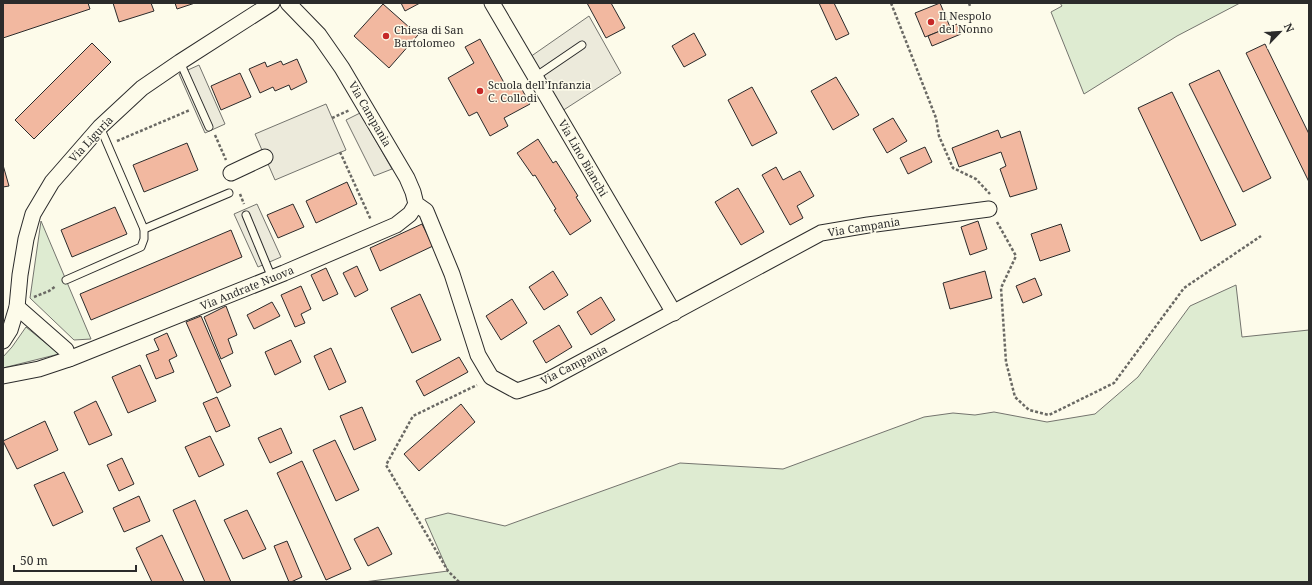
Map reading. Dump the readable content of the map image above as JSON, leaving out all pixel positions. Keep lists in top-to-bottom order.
{
  "streets": {
    "street": [
      "Via Campania",
      "Via Liguria",
      "Via Lino Bianchi",
      "Via Andrate Nuova"
    ]
  },
  "crossings": [
    ["Via Campania", "Via Lino Bianchi"],
    ["Via Campania", "Via Andrate Nuova"]
  ],
  "places": ["Il Nespolo del Nonno", "Chiesa di San Bartolomeo", "Scuola dell’Infanzia C. Collodi"],
  "scale_bar": "50 m",
  "north": "top right"
}
